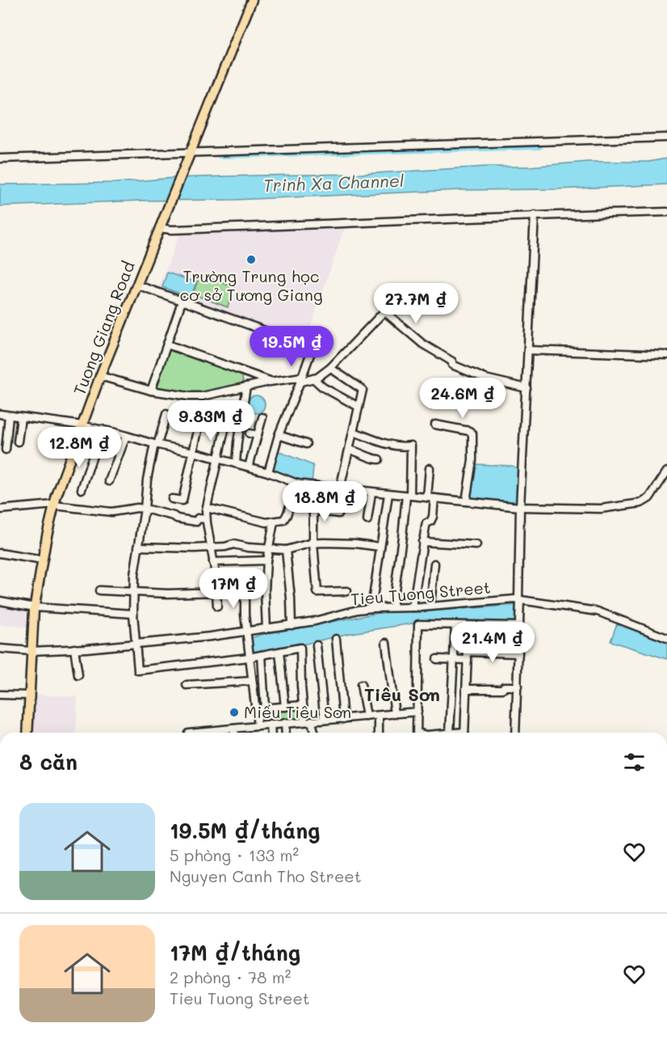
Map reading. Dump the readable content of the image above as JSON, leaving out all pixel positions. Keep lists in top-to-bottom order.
{
  "streets": {
    "main road": ["Tuong Giang Road"],
    "street": ["Tieu Tuong Street"]
  },
  "crossings": [
    ["Tuong Giang Road", "Tieu Tuong Street"]
  ],
  "districts": ["Tiêu Sơn"],
  "water": ["Trinh Xa Channel"],
  "places": ["Trường Trung học cơ sở Tương Giang", "Miếu Tiêu Sơn"],
  "page": {
    "price": [
      "27.7M ₫",
      "19.5M ₫",
      "24.6M ₫",
      "9.83M ₫",
      "12.8M ₫",
      "18.8M ₫",
      "17M ₫",
      "21.4M ₫"
    ],
    "heading": "8 căn",
    "list": [
      {
        "name": "19.5M ₫/tháng",
        "note": "5 phòng · 133 m² · Nguyen Canh Tho Street"
      },
      {
        "name": "17M ₫/tháng",
        "note": "2 phòng · 78 m² · Tieu Tuong Street"
      }
    ]
  }
}
